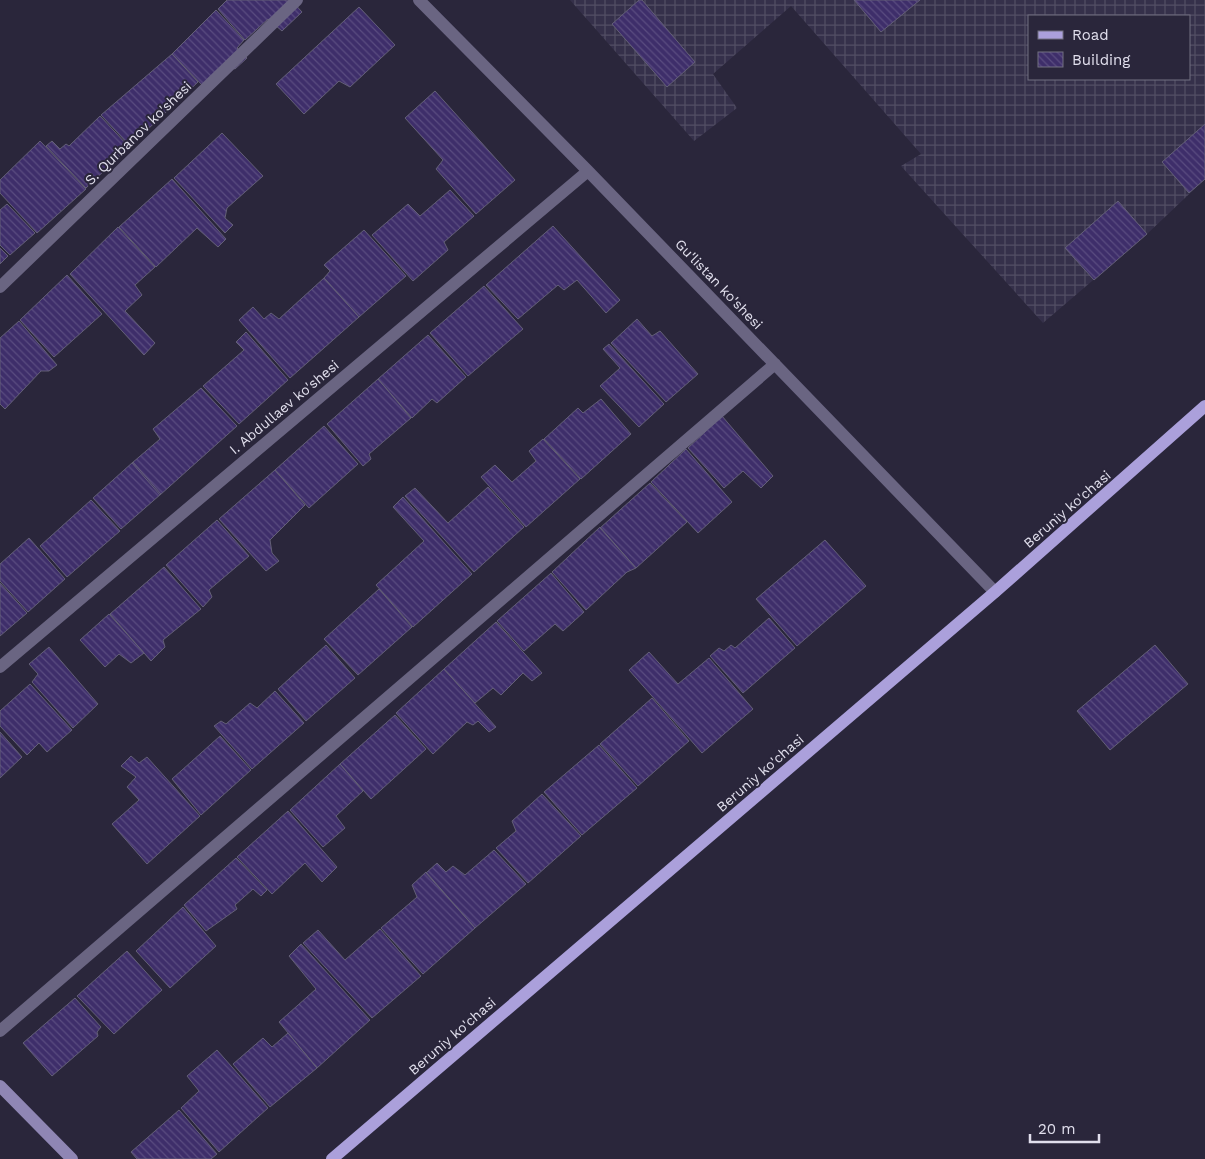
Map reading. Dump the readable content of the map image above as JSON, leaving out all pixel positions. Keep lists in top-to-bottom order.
{
  "streets": {
    "main road": ["Beruniy ko'chasi"],
    "street": ["S. Qurbanov ko'shesi", "Gu'listan ko'shesi", "I. Abdullaev ko'shesi"]
  },
  "crossings": [
    ["Gu'listan ko'shesi", "I. Abdullaev ko'shesi"],
    ["Gu'listan ko'shesi", "Beruniy ko'chasi"]
  ],
  "legend": ["Road", "Building"],
  "scale_bar": "20 m"
}
